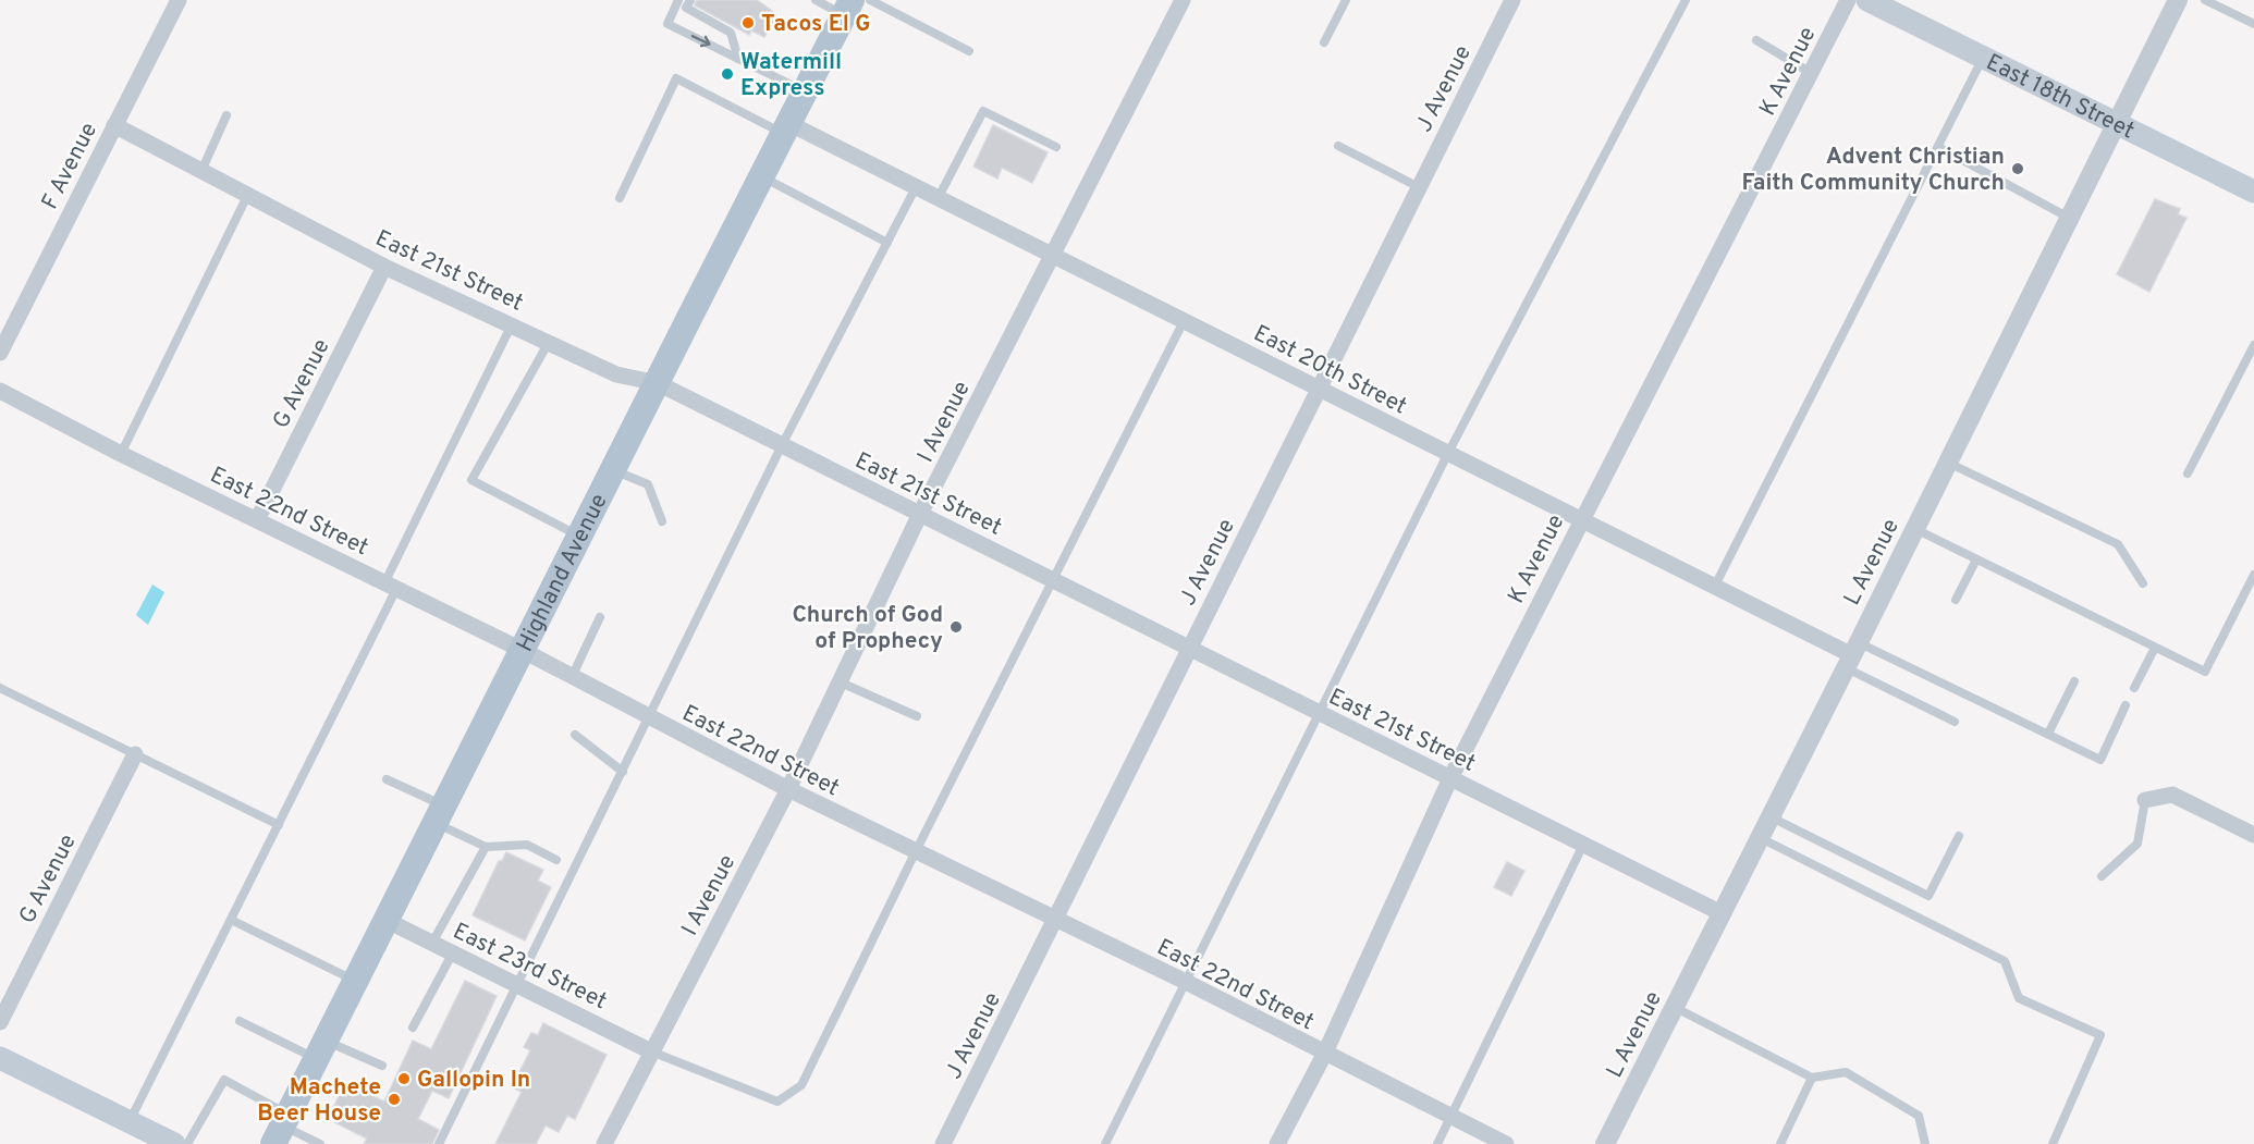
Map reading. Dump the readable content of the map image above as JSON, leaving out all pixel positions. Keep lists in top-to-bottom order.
{
  "streets": {
    "main road": ["East 18th Street", "Highland Avenue"],
    "street": [
      "K Avenue",
      "J Avenue",
      "F Avenue",
      "East 21st Street",
      "East 20th Street",
      "G Avenue",
      "I Avenue",
      "East 22nd Street",
      "L Avenue",
      "East 23rd Street"
    ]
  },
  "crossings": [
    ["K Avenue", "East 21st Street"],
    ["K Avenue", "East 20th Street"],
    ["K Avenue", "East 22nd Street"],
    ["J Avenue", "East 21st Street"],
    ["J Avenue", "East 20th Street"],
    ["J Avenue", "East 22nd Street"],
    ["East 18th Street", "L Avenue"],
    ["F Avenue", "East 21st Street"],
    ["East 21st Street", "G Avenue"],
    ["East 21st Street", "I Avenue"],
    ["East 21st Street", "L Avenue"],
    ["East 21st Street", "Highland Avenue"],
    ["East 20th Street", "I Avenue"],
    ["East 20th Street", "L Avenue"],
    ["East 20th Street", "Highland Avenue"],
    ["G Avenue", "East 22nd Street"],
    ["I Avenue", "East 22nd Street"],
    ["I Avenue", "East 23rd Street"],
    ["East 22nd Street", "Highland Avenue"],
    ["Highland Avenue", "East 23rd Street"]
  ],
  "places": [
    "Tacos El G",
    "Watermill Express",
    "Advent Christian Faith Community Church",
    "Church of God of Prophecy",
    "Gallopin In",
    "Machete Beer House"
  ]
}
